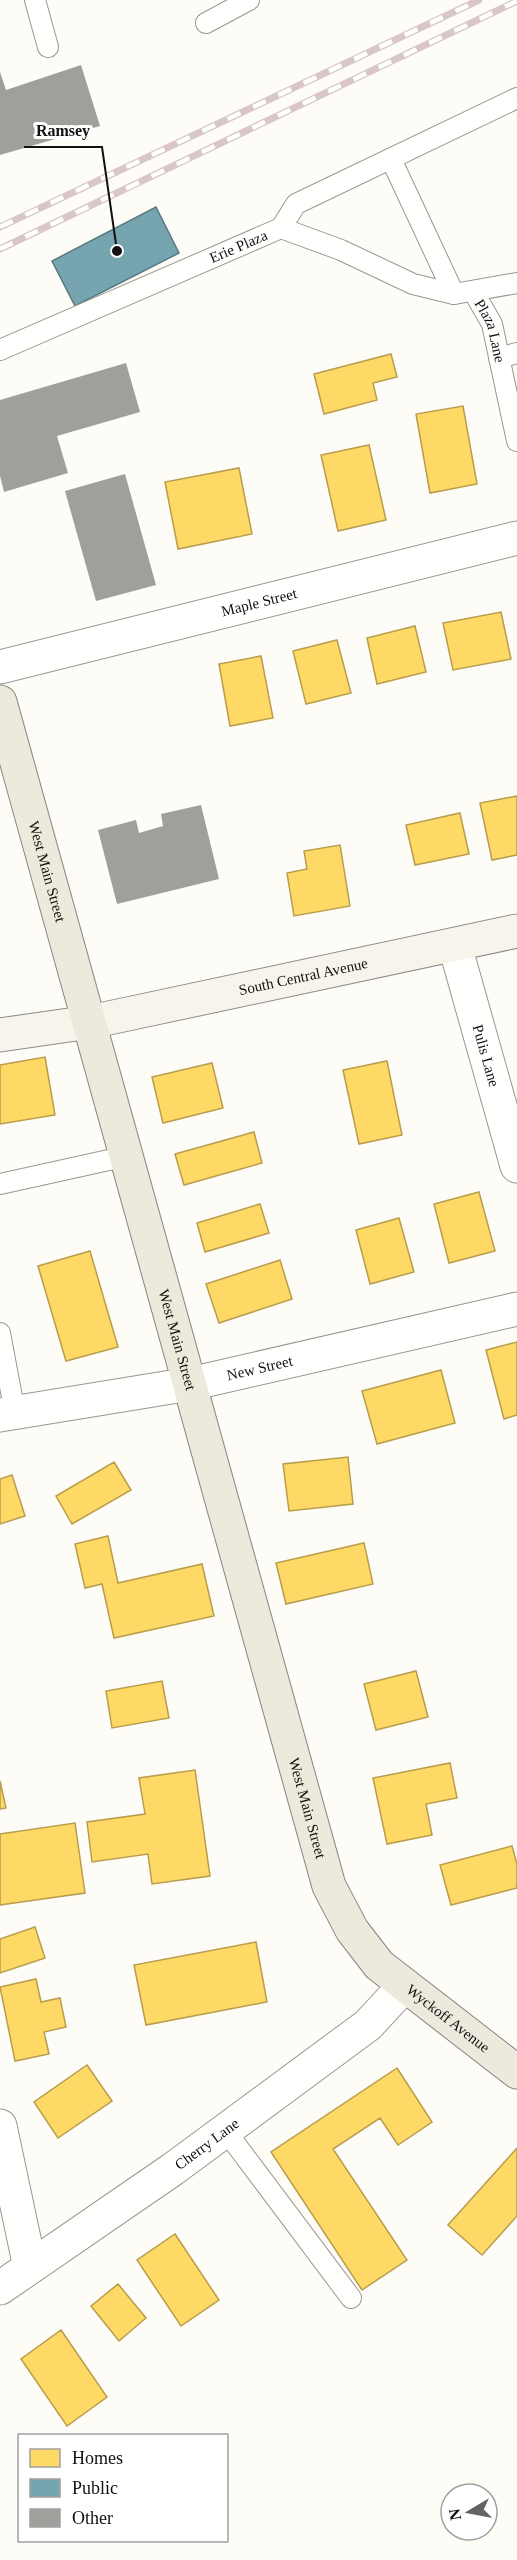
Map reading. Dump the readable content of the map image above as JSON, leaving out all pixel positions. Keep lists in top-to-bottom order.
{
  "streets": {
    "main road": ["West Main Street", "Wyckoff Avenue"],
    "street": [
      "Maple Street",
      "South Central Avenue",
      "Pulis Lane",
      "New Street",
      "Cherry Lane"
    ],
    "lane": ["Erie Plaza", "Plaza Lane"]
  },
  "crossings": [
    ["Erie Plaza", "Plaza Lane"],
    ["West Main Street", "South Central Avenue"],
    ["West Main Street", "New Street"],
    ["West Main Street", "Wyckoff Avenue"],
    ["South Central Avenue", "Pulis Lane"],
    ["Wyckoff Avenue", "Cherry Lane"]
  ],
  "places": ["Ramsey"],
  "legend": ["Homes", "Public", "Other"],
  "north": "left"
}
